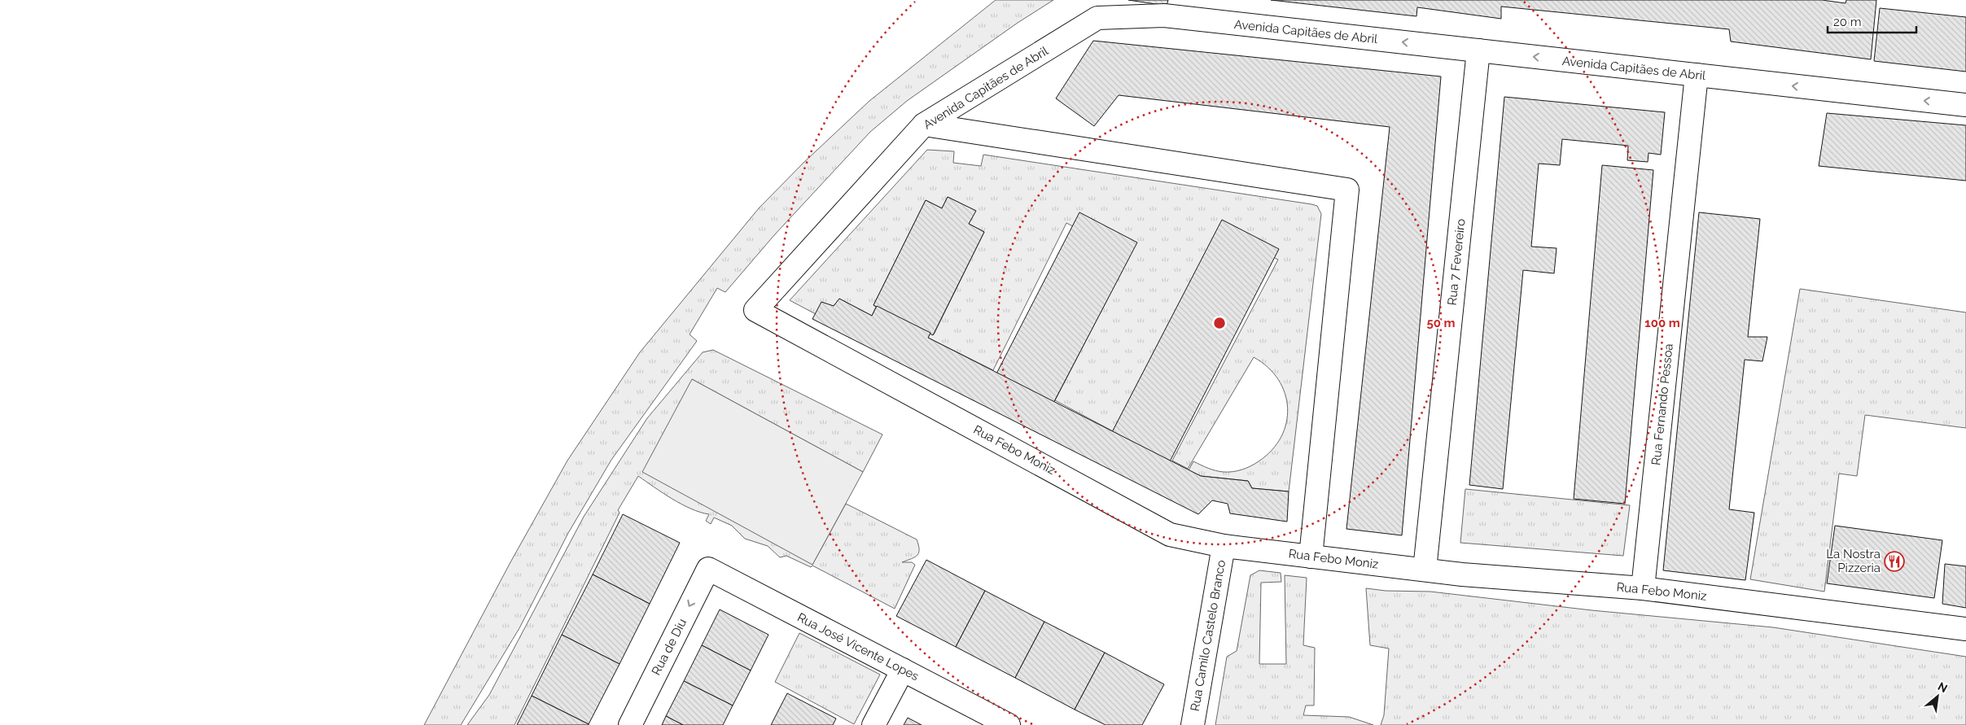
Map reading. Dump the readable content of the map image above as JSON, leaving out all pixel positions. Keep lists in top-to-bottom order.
{
  "streets": {
    "street": [
      "Avenida Capitães de Abril",
      "Rua 7 Fevereiro",
      "Rua Fernando Pessoa",
      "Rua Febo Moniz",
      "Rua Camilo Castelo Branco",
      "Rua de Diu",
      "Rua José Vicente Lopes"
    ]
  },
  "crossings": [
    ["Avenida Capitães de Abril", "Rua 7 Fevereiro"],
    ["Avenida Capitães de Abril", "Rua Fernando Pessoa"],
    ["Avenida Capitães de Abril", "Rua Febo Moniz"],
    ["Rua 7 Fevereiro", "Rua Febo Moniz"],
    ["Rua Fernando Pessoa", "Rua Febo Moniz"],
    ["Rua Febo Moniz", "Rua Camilo Castelo Branco"],
    ["Rua de Diu", "Rua José Vicente Lopes"]
  ],
  "one_way": ["Avenida Capitães de Abril", "Rua de Diu"],
  "places": {
    "restaurant": ["La Nostra Pizzeria"]
  },
  "scale_bar": "20 m",
  "north": "top right",
  "rings": ["50 m", "100 m"]
}
